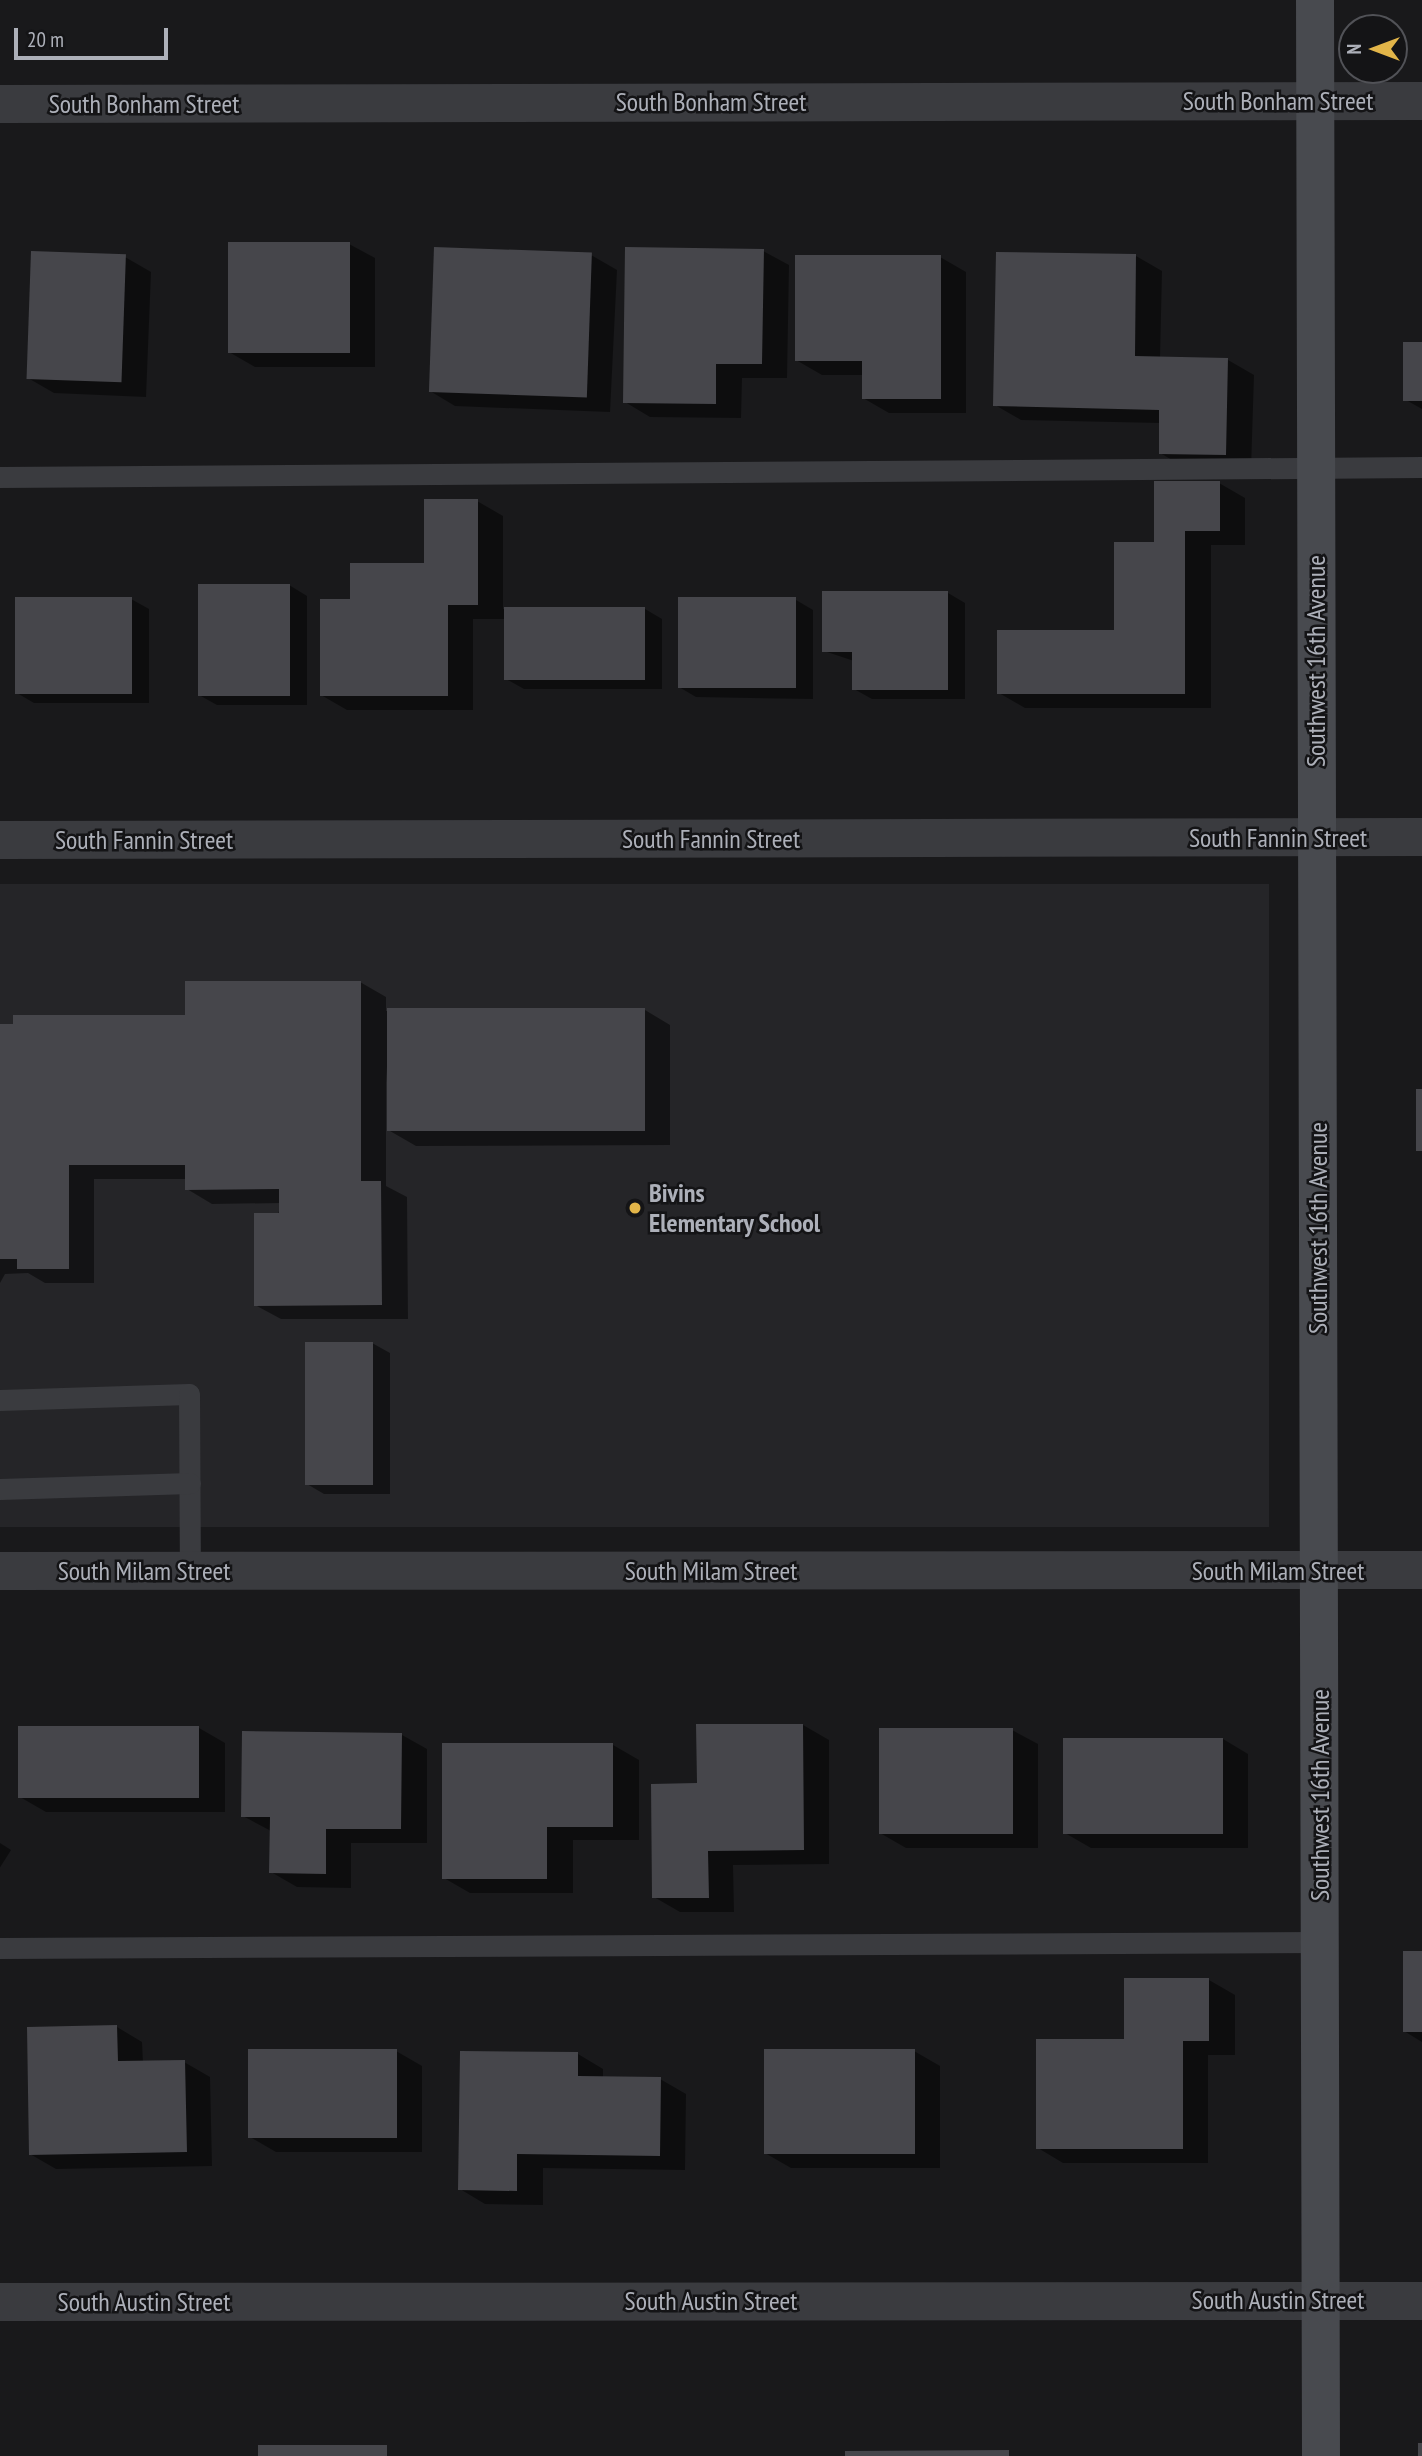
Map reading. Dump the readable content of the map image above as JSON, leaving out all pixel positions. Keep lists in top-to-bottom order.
{
  "streets": {
    "street": [
      "South Bonham Street",
      "Southwest 16th Avenue",
      "South Fannin Street",
      "South Milam Street",
      "South Austin Street"
    ]
  },
  "crossings": [
    ["South Bonham Street", "Southwest 16th Avenue"],
    ["Southwest 16th Avenue", "South Fannin Street"],
    ["Southwest 16th Avenue", "South Milam Street"],
    ["Southwest 16th Avenue", "South Austin Street"]
  ],
  "places": ["Bivins Elementary School"],
  "scale_bar": "20 m",
  "north": "left"
}
